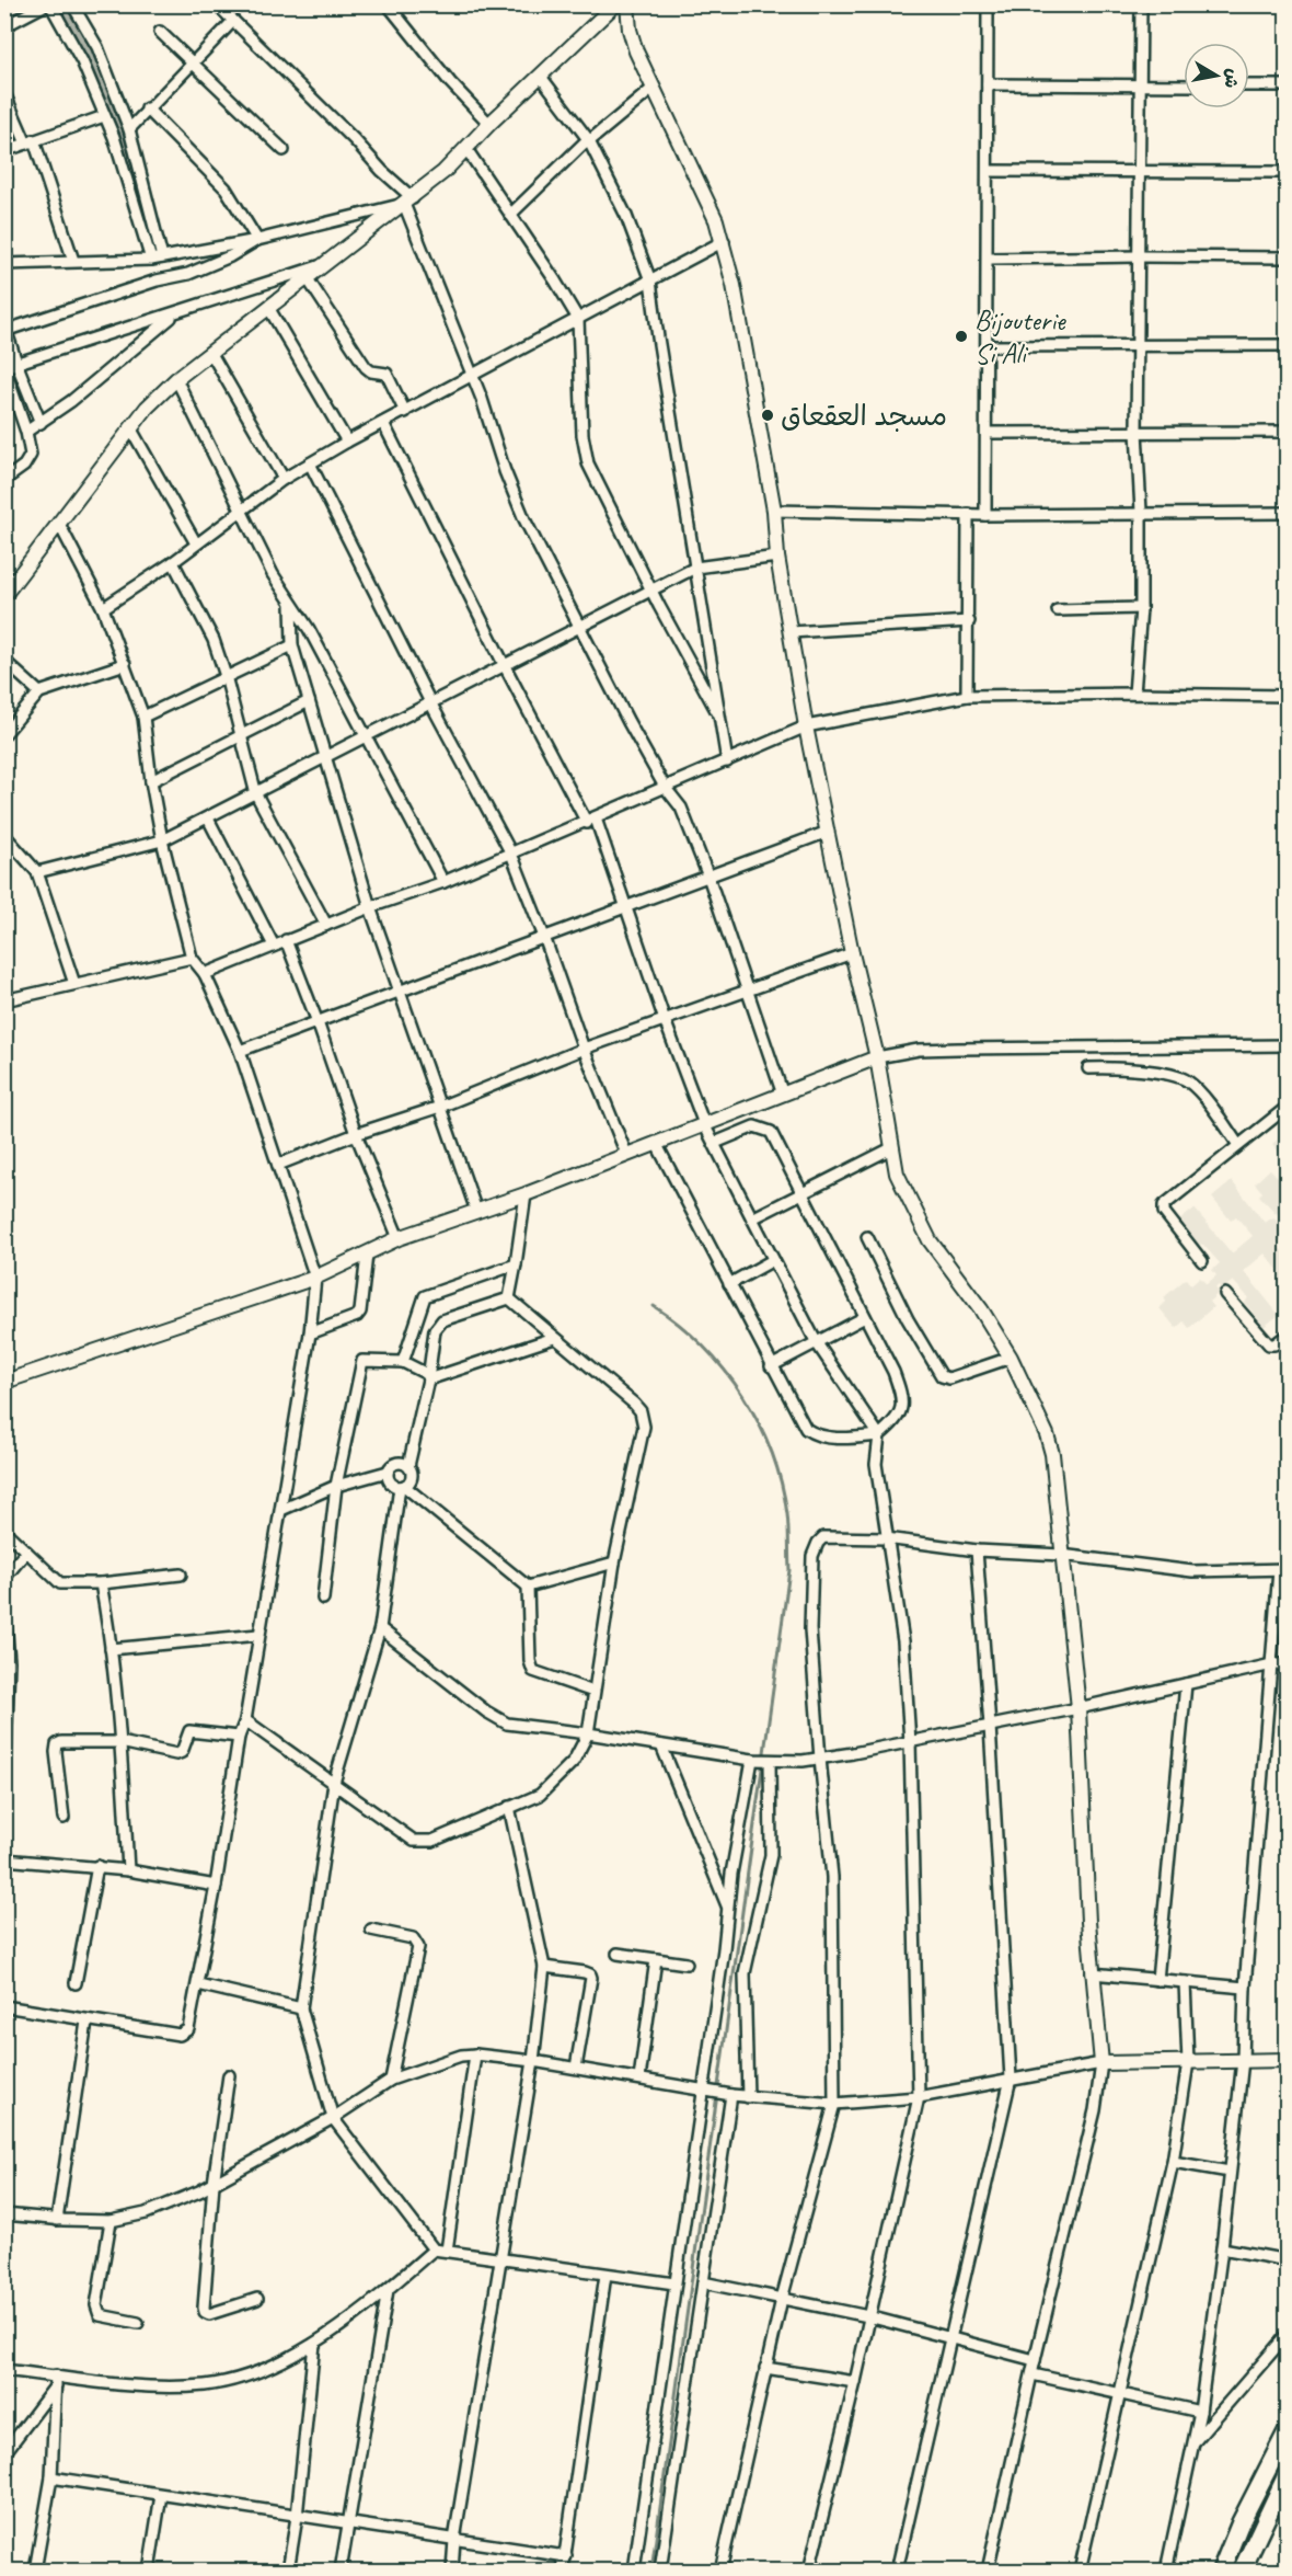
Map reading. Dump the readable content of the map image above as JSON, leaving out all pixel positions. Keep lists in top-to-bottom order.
{
  "places": ["Bijouterie Si Ali", "مسجد العقعاق"],
  "north": "right"
}
